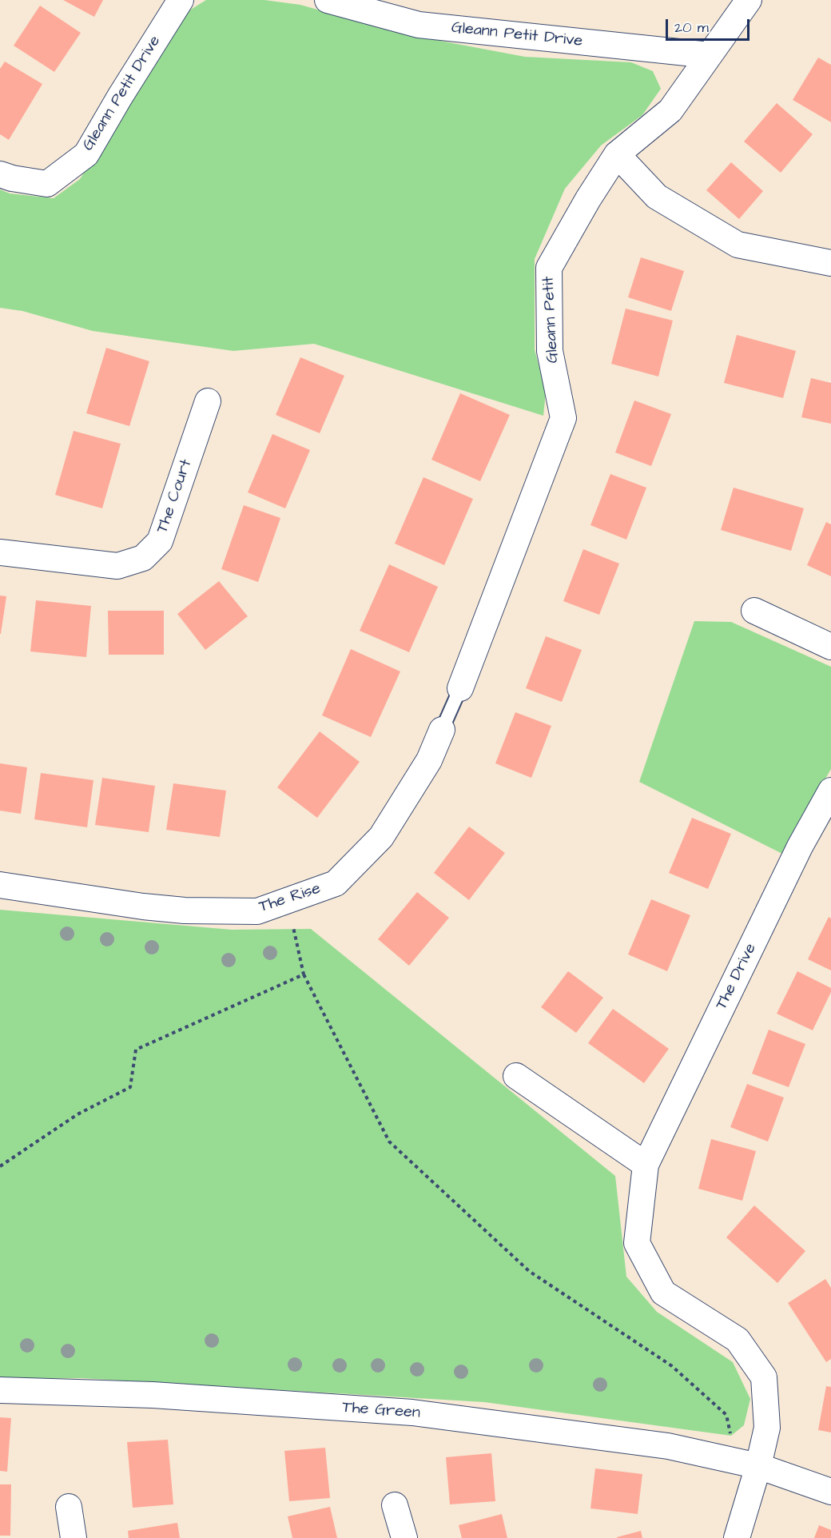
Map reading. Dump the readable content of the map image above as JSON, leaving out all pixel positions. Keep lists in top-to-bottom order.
{
  "streets": {
    "street": [
      "Gleann Petit Drive",
      "Gleann Petit",
      "The Court",
      "The Rise",
      "The Drive",
      "The Green"
    ]
  },
  "crossings": [
    ["Gleann Petit Drive", "Gleann Petit"],
    ["The Drive", "The Green"]
  ],
  "scale_bar": "20 m"
}
